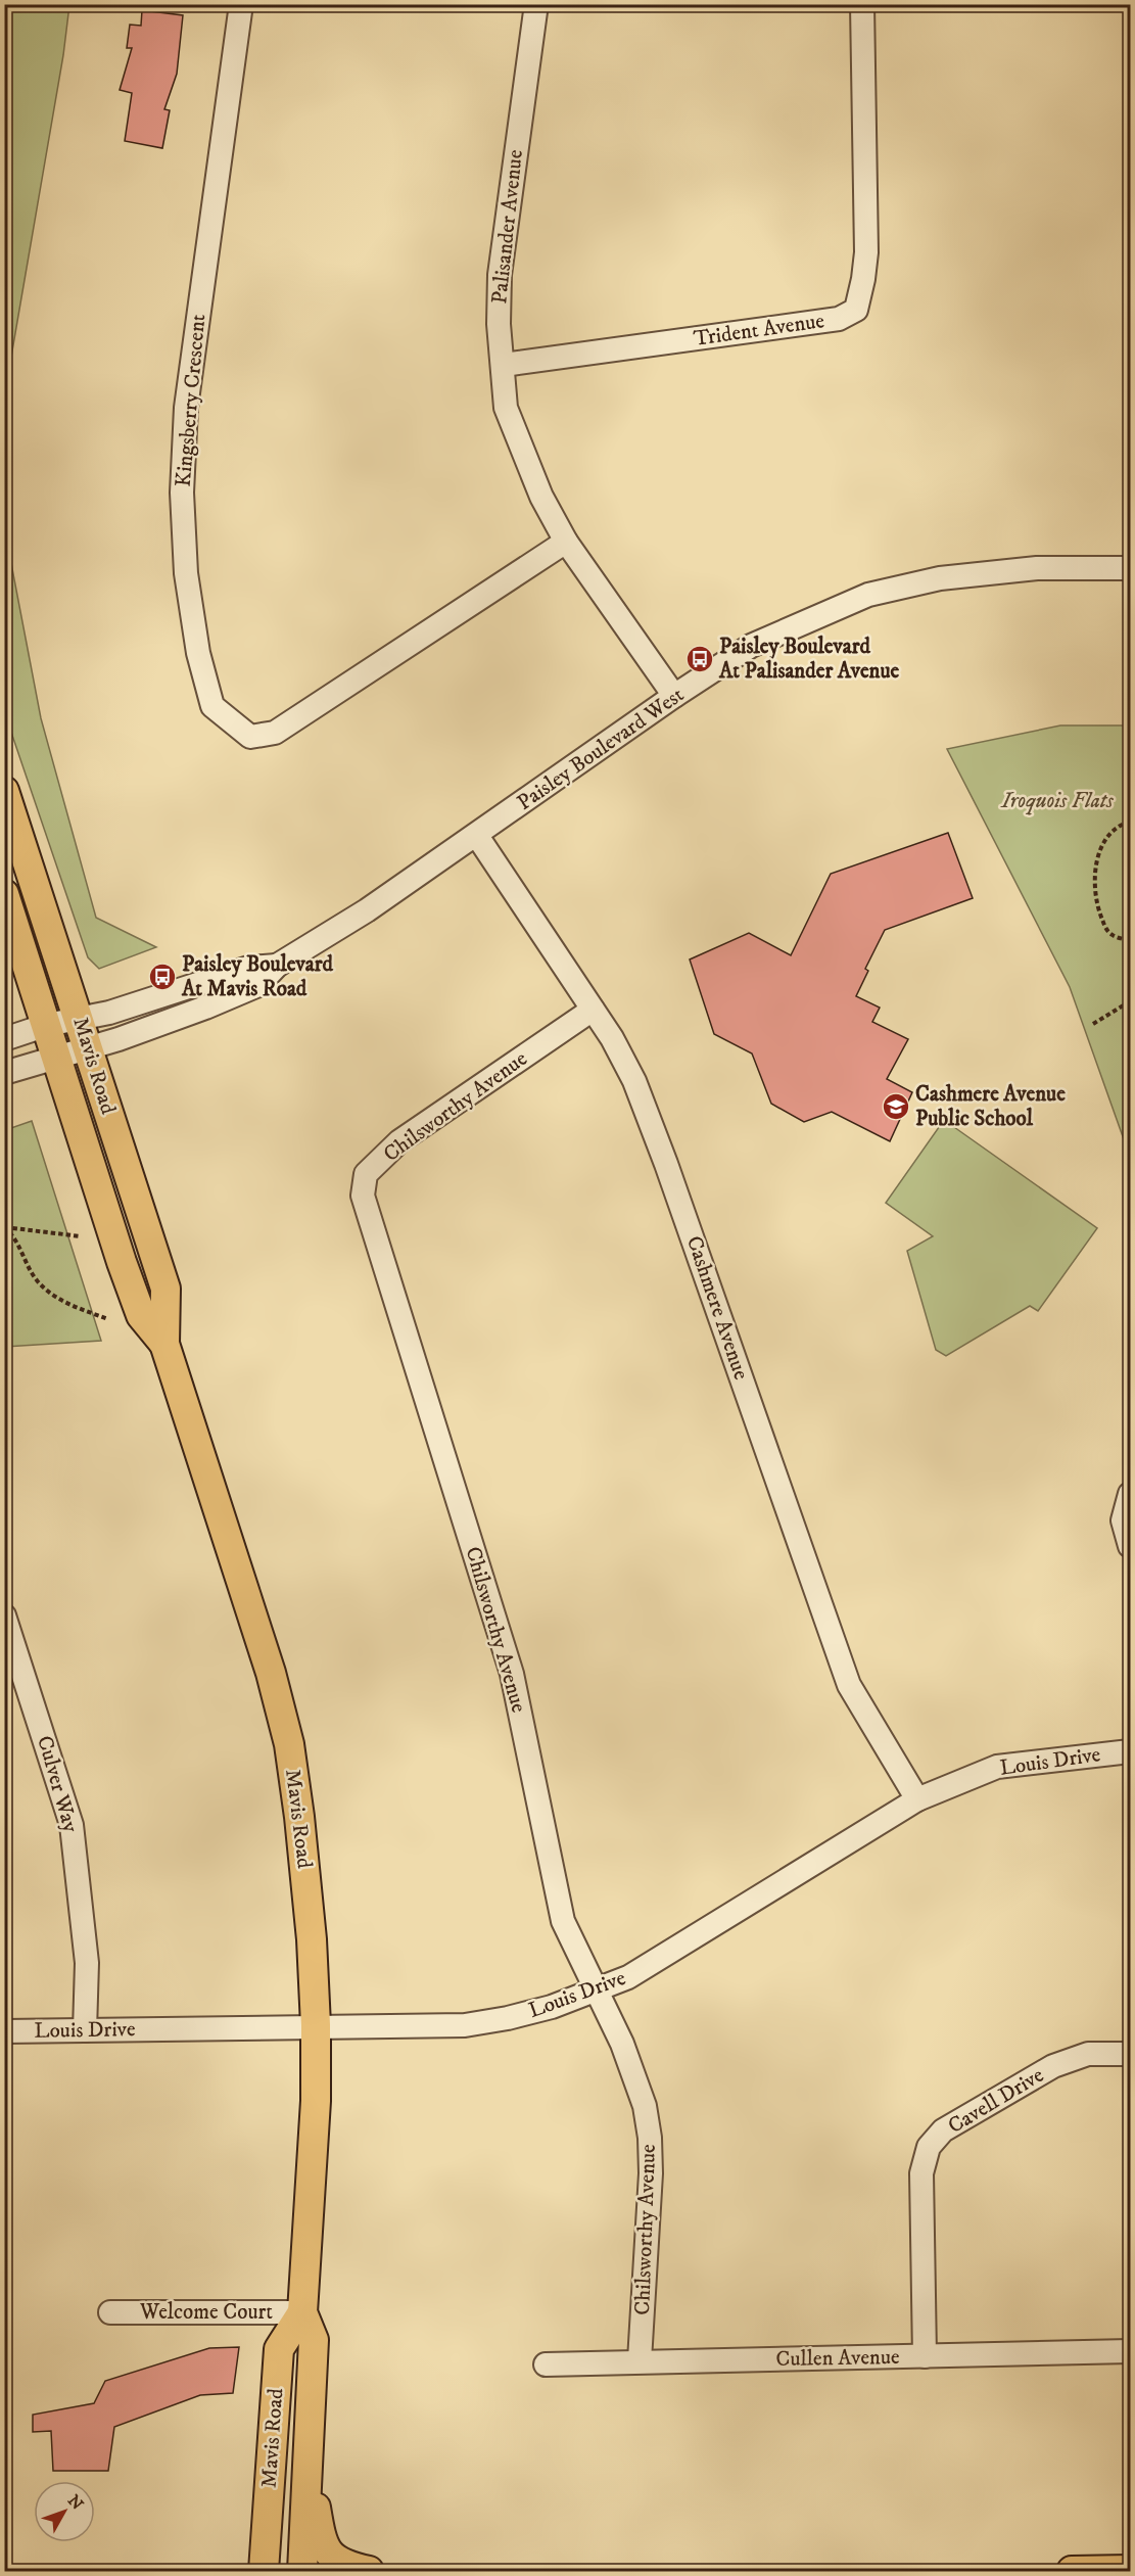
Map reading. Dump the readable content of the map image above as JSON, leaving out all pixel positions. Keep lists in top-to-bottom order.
{
  "streets": {
    "main road": ["Mavis Road"],
    "street": [
      "Palisander Avenue",
      "Trident Avenue",
      "Kingsberry Crescent",
      "Paisley Boulevard West",
      "Chilsworthy Avenue",
      "Cashmere Avenue",
      "Louis Drive",
      "Culver Way",
      "Cavell Drive",
      "Welcome Court",
      "Cullen Avenue"
    ]
  },
  "crossings": [
    ["Palisander Avenue", "Trident Avenue"],
    ["Palisander Avenue", "Kingsberry Crescent"],
    ["Palisander Avenue", "Paisley Boulevard West"],
    ["Paisley Boulevard West", "Mavis Road"],
    ["Paisley Boulevard West", "Cashmere Avenue"],
    ["Mavis Road", "Louis Drive"],
    ["Mavis Road", "Welcome Court"],
    ["Chilsworthy Avenue", "Cashmere Avenue"],
    ["Chilsworthy Avenue", "Louis Drive"],
    ["Chilsworthy Avenue", "Cullen Avenue"],
    ["Cashmere Avenue", "Louis Drive"],
    ["Louis Drive", "Culver Way"],
    ["Cavell Drive", "Cullen Avenue"]
  ],
  "parks": ["Iroquois Flats"],
  "places": {
    "bus stop": ["Paisley Boulevard At Palisander Avenue", "Paisley Boulevard At Mavis Road"],
    "school or university": ["Cashmere Avenue Public School"]
  },
  "north": "top right"
}
